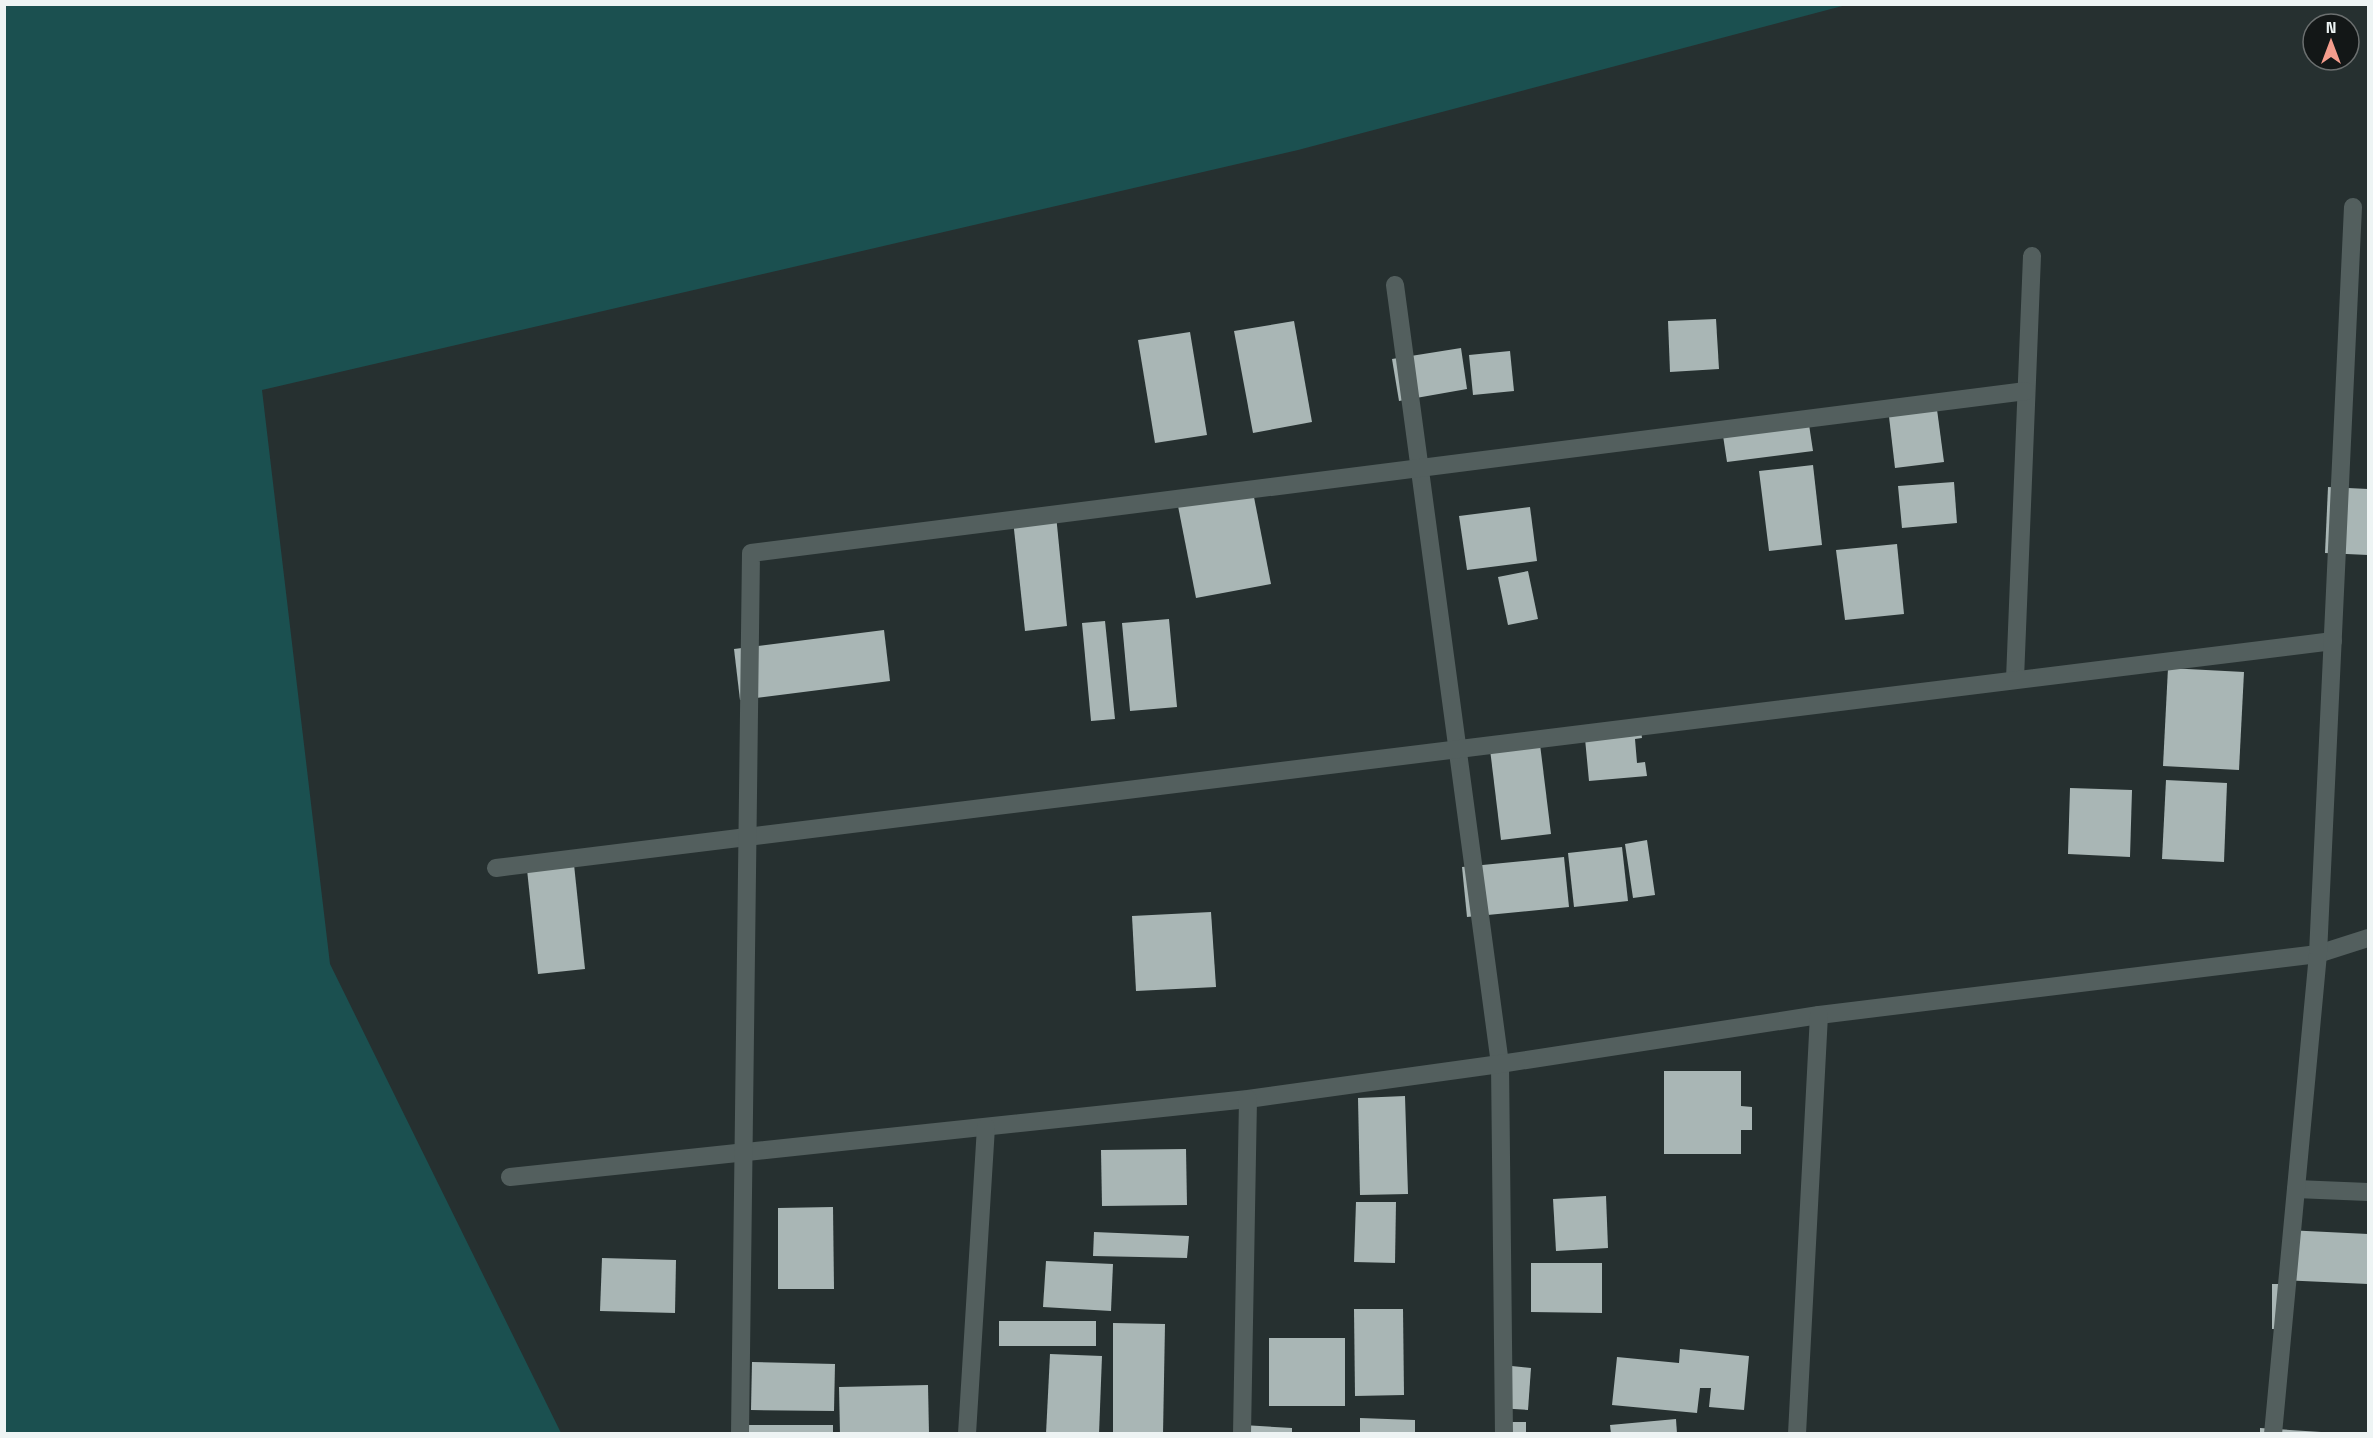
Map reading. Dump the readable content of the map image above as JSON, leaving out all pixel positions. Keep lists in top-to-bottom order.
{
  "north": "top"
}
